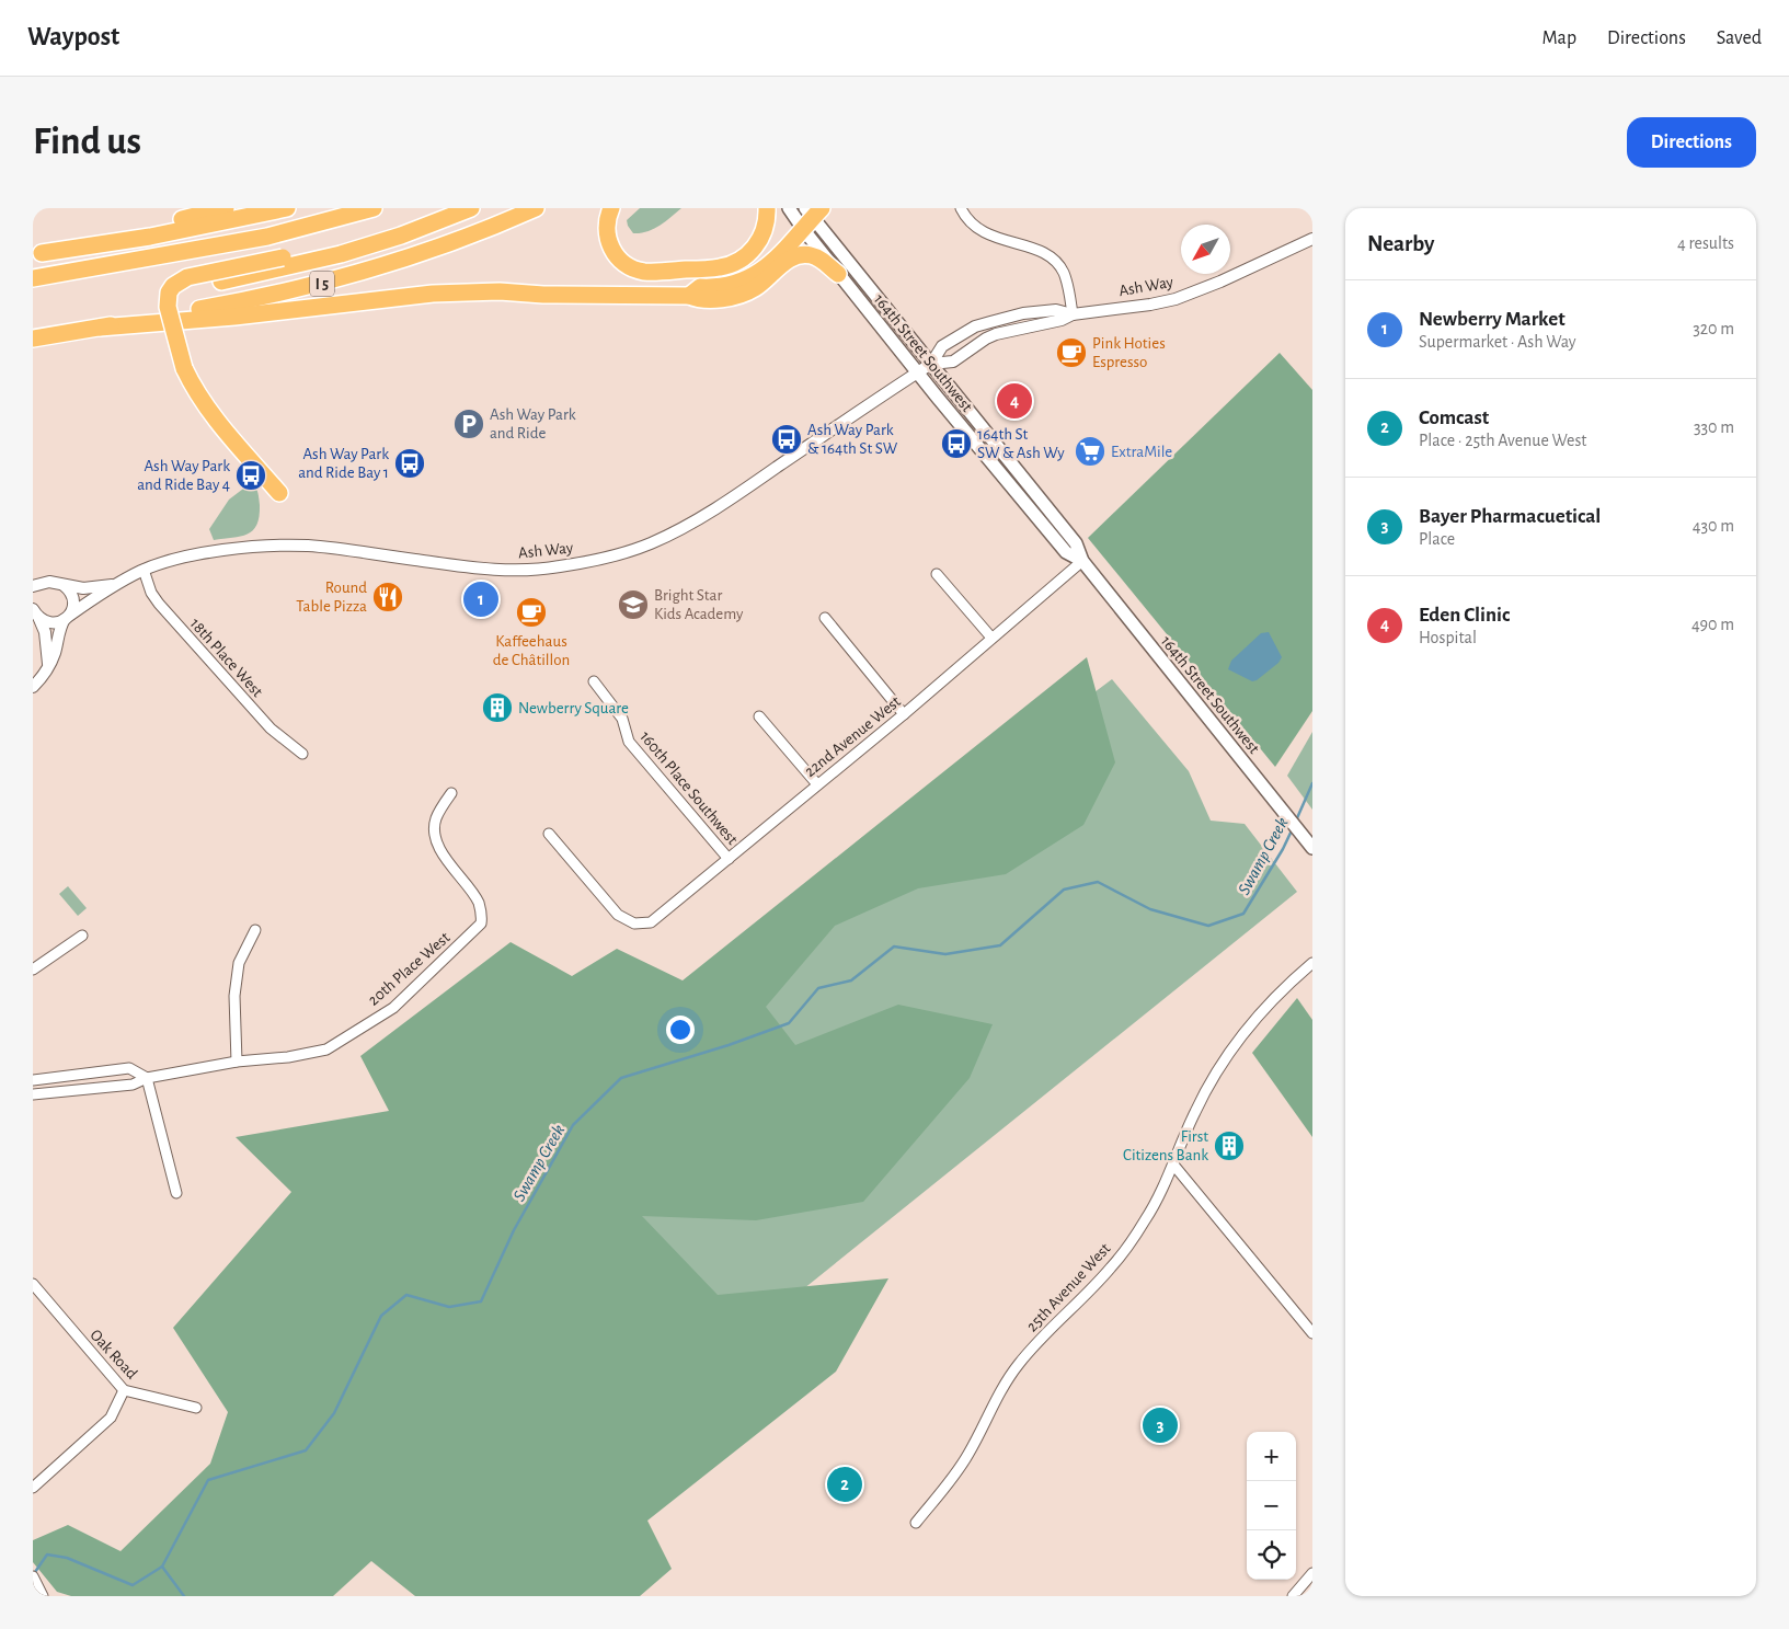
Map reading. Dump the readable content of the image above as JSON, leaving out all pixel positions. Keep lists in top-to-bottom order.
{
  "streets": {
    "highway": ["I 5"],
    "main road": ["164th Street Southwest"],
    "street": [
      "Ash Way",
      "18th Place West",
      "22nd Avenue West",
      "160th Place Southwest",
      "20th Place West",
      "25th Avenue West",
      "Oak Road"
    ]
  },
  "crossings": [
    ["Ash Way", "164th Street Southwest"],
    ["Ash Way", "18th Place West"],
    ["164th Street Southwest", "22nd Avenue West"],
    ["22nd Avenue West", "160th Place Southwest"]
  ],
  "water": ["Swamp Creek"],
  "places": {
    "cafe": ["Pink Hoties Espresso", "Kaffeehaus de Châtillon"],
    "parking": ["Ash Way Park and Ride"],
    "bus stop": [
      "Ash Way Park & 164th St SW",
      "164th St SW & Ash Wy",
      "Ash Way Park and Ride Bay 1",
      "Ash Way Park and Ride Bay 4"
    ],
    "supermarket": ["ExtraMile"],
    "restaurant": ["Round Table Pizza"],
    "school or university": ["Bright Star Kids Academy"],
    "building": ["Newberry Square", "First Citizens Bank"]
  },
  "north": "bottom left",
  "page": {
    "header": "Waypost",
    "nav": ["Map", "Directions", "Saved"],
    "buttons": "Directions",
    "title": "Find us",
    "heading": ["Nearby", "4 results"],
    "list": [
      {
        "mark": "1",
        "name": "Newberry Market",
        "note": "Supermarket · Ash Way",
        "value": "320 m"
      },
      {
        "mark": "2",
        "name": "Comcast",
        "note": "Place · 25th Avenue West",
        "value": "330 m"
      },
      {
        "mark": "3",
        "name": "Bayer Pharmacuetical",
        "note": "Place",
        "value": "430 m"
      },
      {
        "mark": "4",
        "name": "Eden Clinic",
        "note": "Hospital",
        "value": "490 m"
      }
    ],
    "pins": [
      "4",
      "1",
      "3",
      "2"
    ],
    "map_buttons": ["+", "−"]
  }
}
